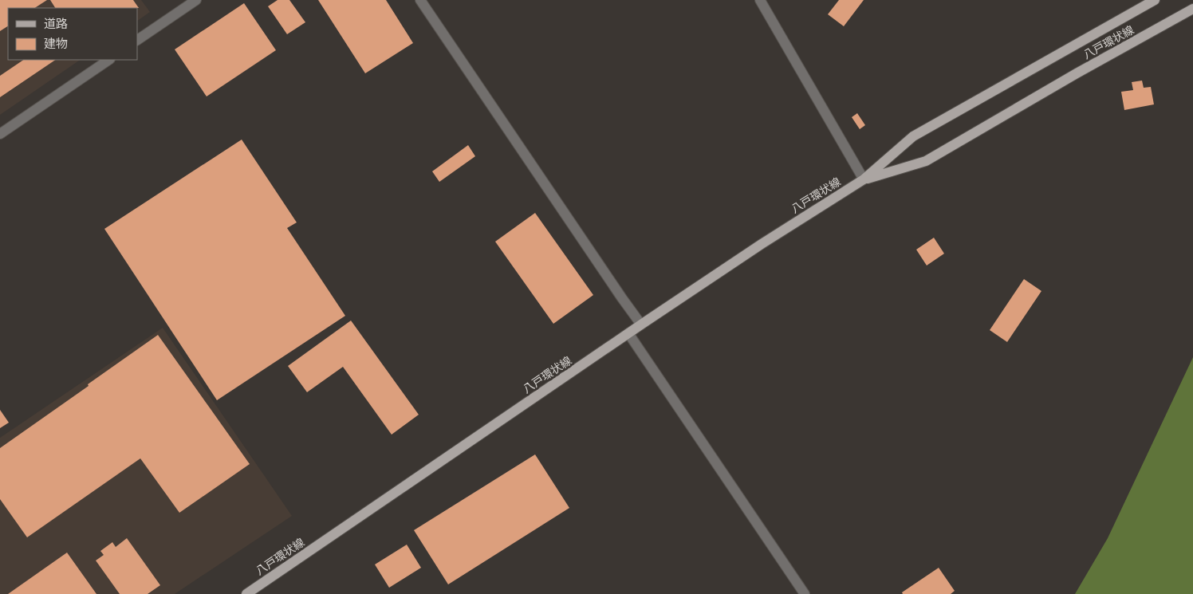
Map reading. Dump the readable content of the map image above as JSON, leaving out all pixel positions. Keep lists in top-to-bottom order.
{
  "streets": {
    "main road": ["八戸環状線"]
  },
  "legend": ["道路", "建物"]
}
